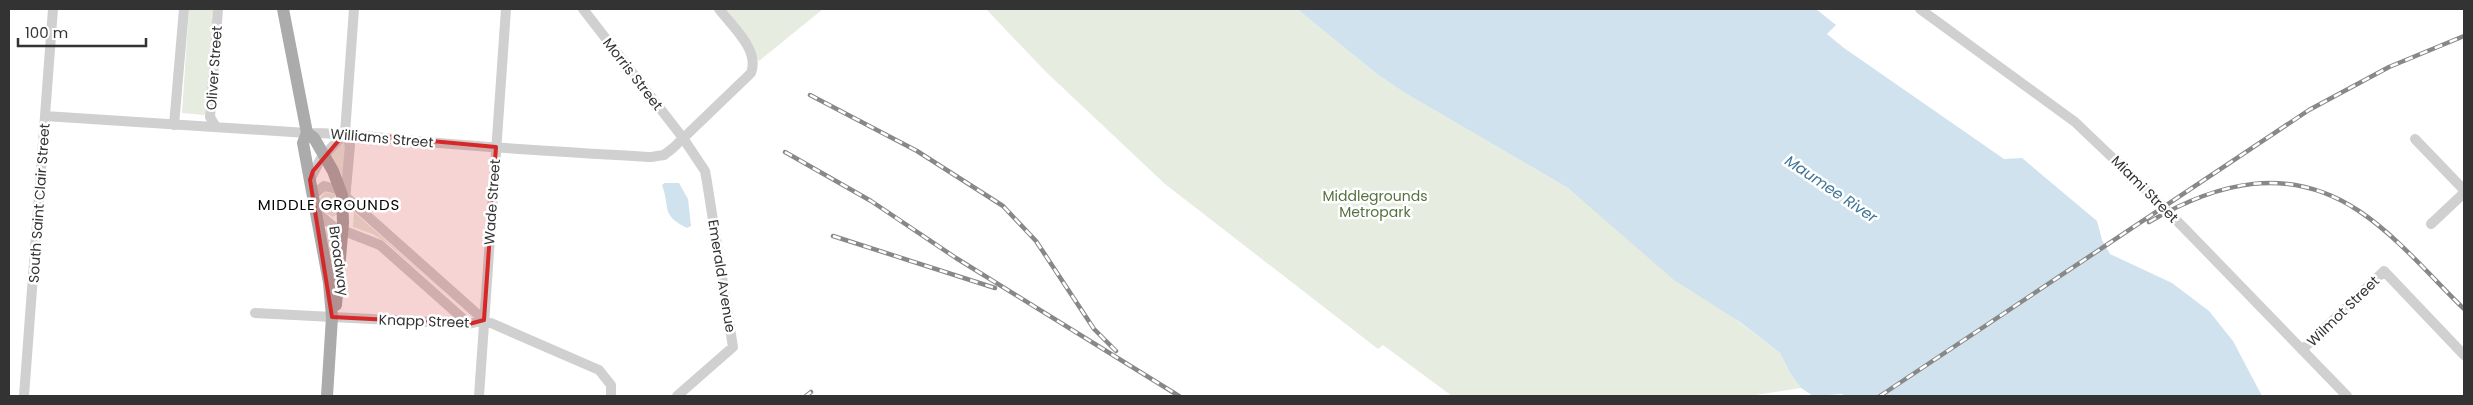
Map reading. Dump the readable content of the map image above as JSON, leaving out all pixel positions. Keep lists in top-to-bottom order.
{
  "streets": {
    "main road": ["Broadway"],
    "street": [
      "Oliver Street",
      "Morris Street",
      "Williams Street",
      "Miami Street",
      "Wade Street",
      "South Saint Clair Street",
      "Emerald Avenue",
      "Wilmot Street",
      "Knapp Street"
    ]
  },
  "crossings": [
    ["Oliver Street", "Williams Street"],
    ["Morris Street", "Williams Street"],
    ["Morris Street", "Emerald Avenue"],
    ["Williams Street", "Wade Street"],
    ["Williams Street", "South Saint Clair Street"],
    ["Williams Street", "Broadway"],
    ["Williams Street", "Emerald Avenue"],
    ["Miami Street", "Wilmot Street"],
    ["Wade Street", "Knapp Street"],
    ["Broadway", "Knapp Street"]
  ],
  "districts": ["MIDDLE GROUNDS"],
  "water": ["Maumee River"],
  "parks": ["Middlegrounds Metropark"],
  "scale_bar": "100 m"
}
